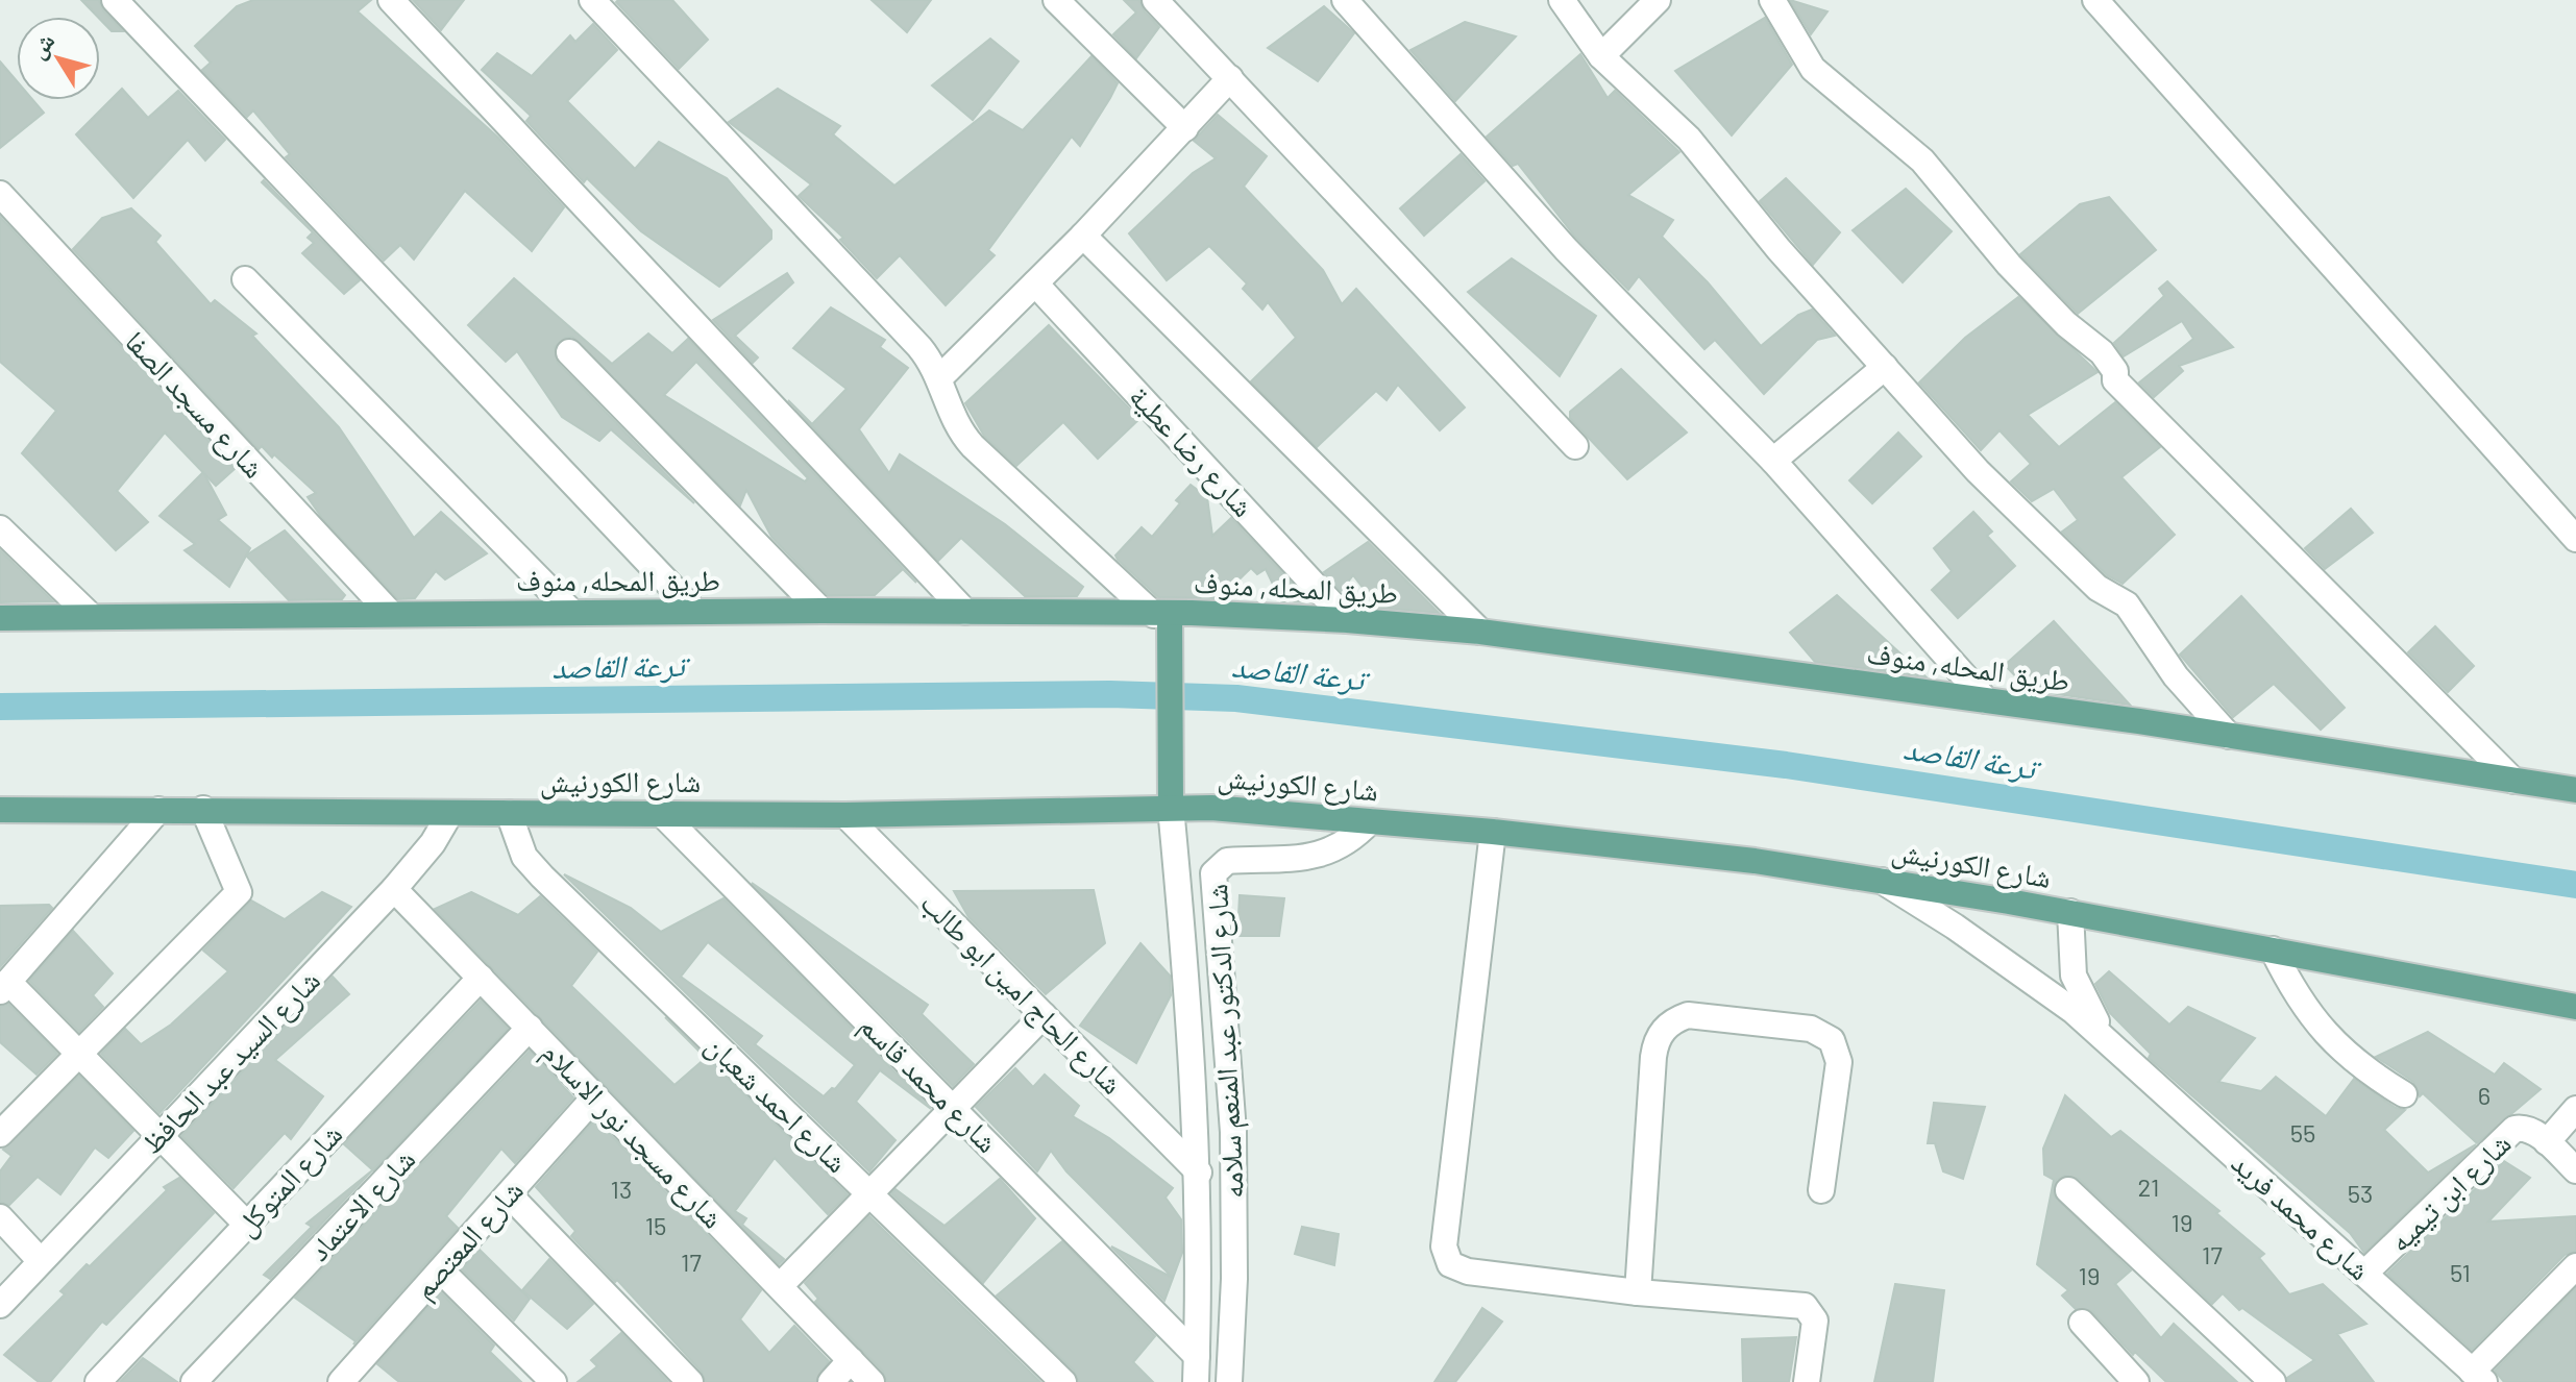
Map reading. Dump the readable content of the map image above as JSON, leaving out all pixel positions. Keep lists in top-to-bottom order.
{
  "streets": {
    "main road": ["طريق المحله, منوف", "شارع الكورنيش"],
    "street": [
      "شارع مسجد الصفا",
      "شارع رضا عطية",
      "شارع الحاج امين ابو طالب",
      "شارع الدكتور عبد المنعم سلامه",
      "شارع السيد عبد الحافظ",
      "شارع محمد قاسم",
      "شارع احمد شعبان",
      "شارع مسجد نور الاسلام",
      "شارع المتوكل",
      "شارع ابن تيميه",
      "شارع الاعتماد",
      "شارع محمد فريد",
      "شارع المعتصم"
    ]
  },
  "crossings": [
    ["شارع مسجد الصفا", "طريق المحله, منوف"],
    ["شارع رضا عطية", "طريق المحله, منوف"],
    ["شارع الكورنيش", "شارع الحاج امين ابو طالب"],
    ["شارع الكورنيش", "شارع الدكتور عبد المنعم سلامه"],
    ["شارع الكورنيش", "شارع السيد عبد الحافظ"],
    ["شارع الكورنيش", "شارع محمد قاسم"],
    ["شارع الكورنيش", "شارع احمد شعبان"],
    ["شارع الكورنيش", "شارع محمد فريد"],
    ["شارع الحاج امين ابو طالب", "شارع الدكتور عبد المنعم سلامه"],
    ["شارع الدكتور عبد المنعم سلامه", "شارع محمد قاسم"],
    ["شارع السيد عبد الحافظ", "شارع مسجد نور الاسلام"],
    ["شارع مسجد نور الاسلام", "شارع المتوكل"],
    ["شارع مسجد نور الاسلام", "شارع الاعتماد"],
    ["شارع مسجد نور الاسلام", "شارع المعتصم"],
    ["شارع ابن تيميه", "شارع محمد فريد"]
  ],
  "water": ["ترعة القاصد"],
  "house_numbers": [
    "6",
    "55",
    "21",
    "13",
    "53",
    "19",
    "15",
    "17",
    "17",
    "51",
    "19"
  ],
  "north": "top left"
}
